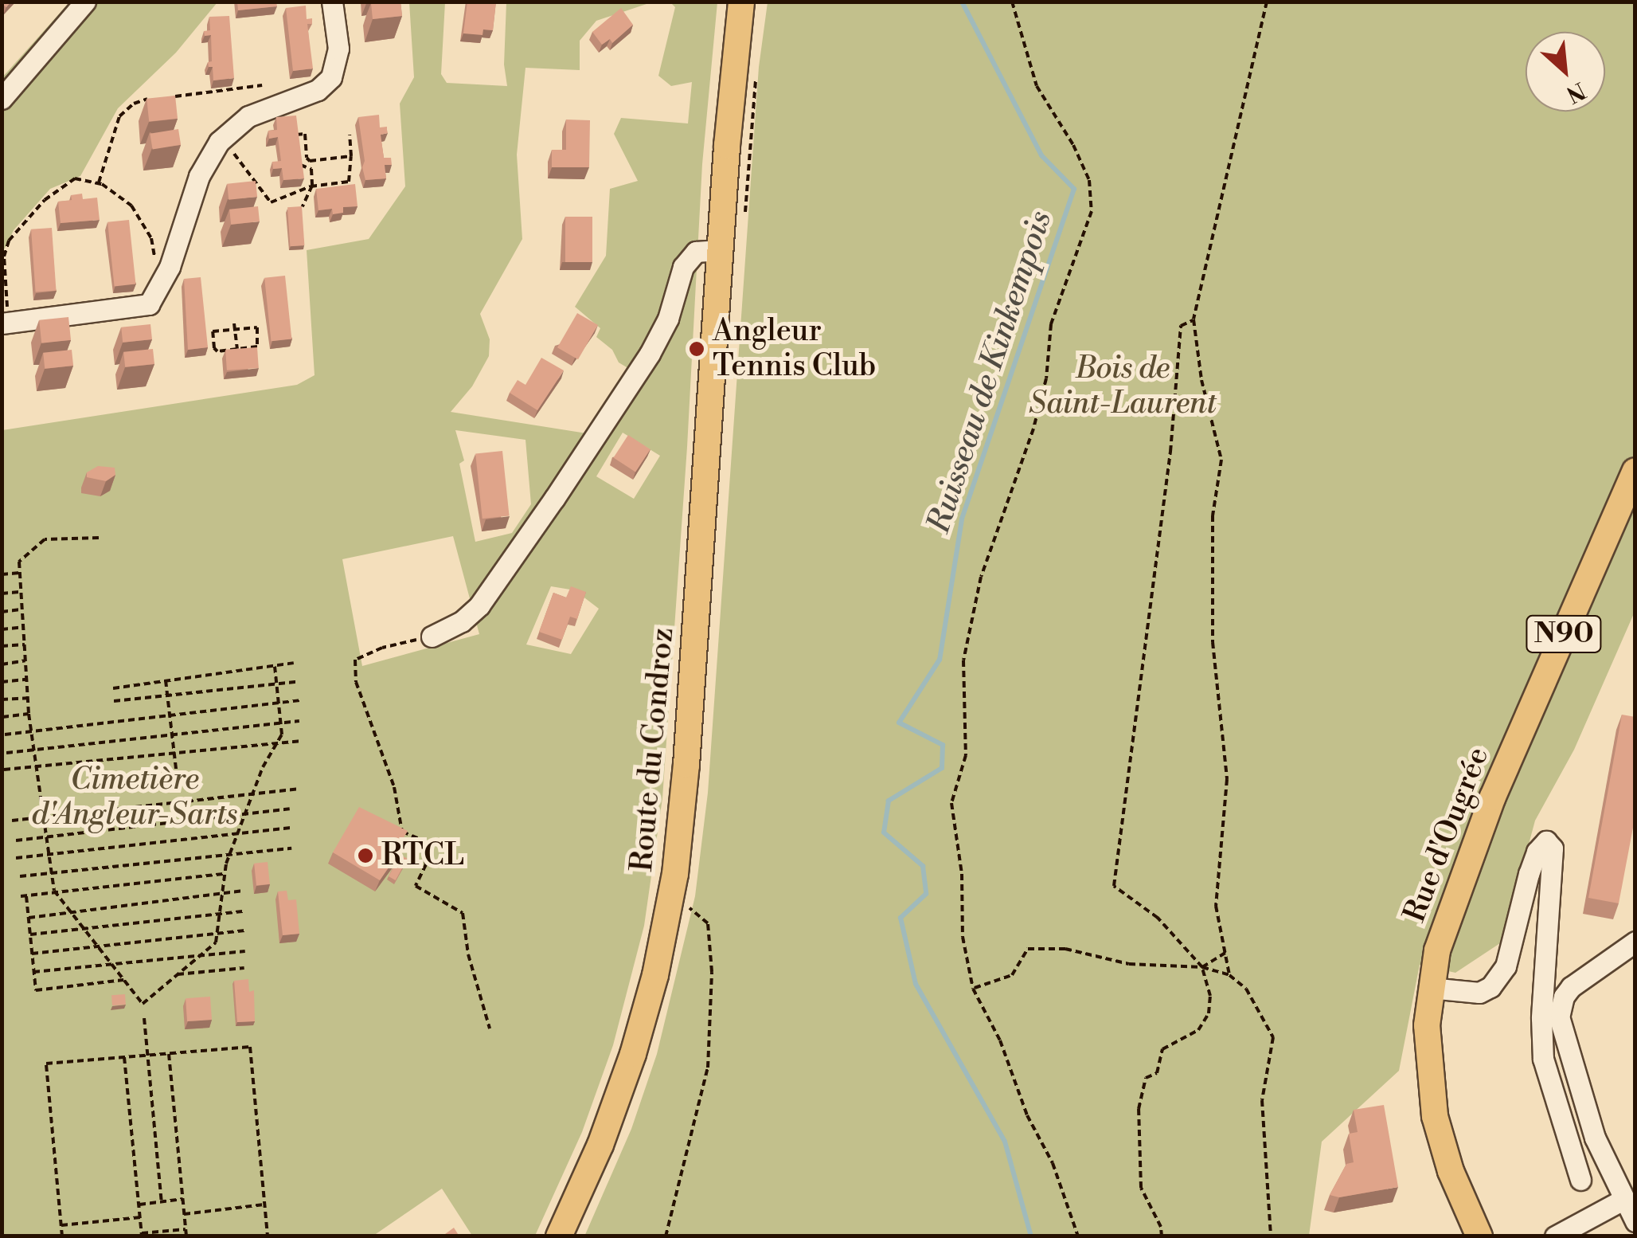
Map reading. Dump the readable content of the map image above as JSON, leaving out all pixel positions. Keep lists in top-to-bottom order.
{
  "streets": {
    "main road": ["N90", "Route du Condroz", "Rue d'Ougrée"]
  },
  "water": ["Ruisseau de Kinkempois"],
  "parks": ["Bois de Saint-Laurent", "Cimetière d'Angleur-Sarts"],
  "places": ["Angleur Tennis Club", "RTCL"],
  "north": "bottom right"
}
